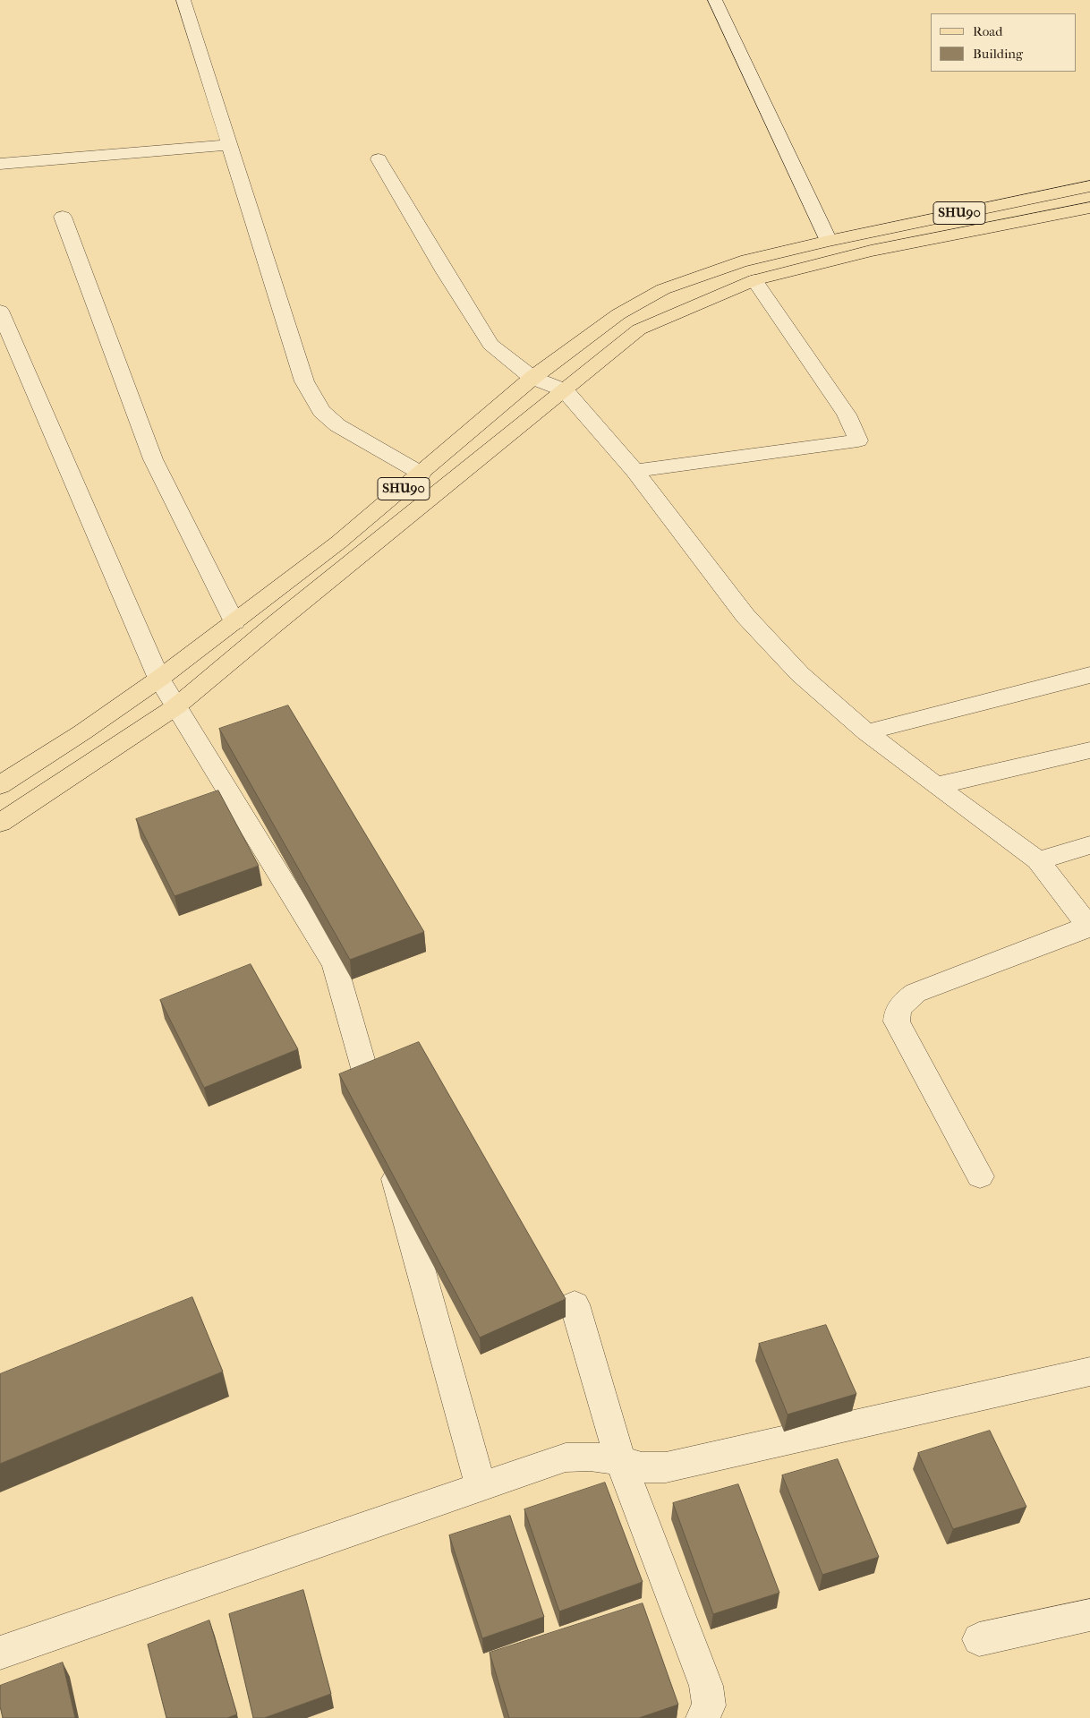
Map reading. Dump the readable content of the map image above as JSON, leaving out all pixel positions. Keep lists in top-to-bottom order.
{
  "streets": {
    "main road": ["SHU90"]
  },
  "legend": ["Road", "Building"]
}
